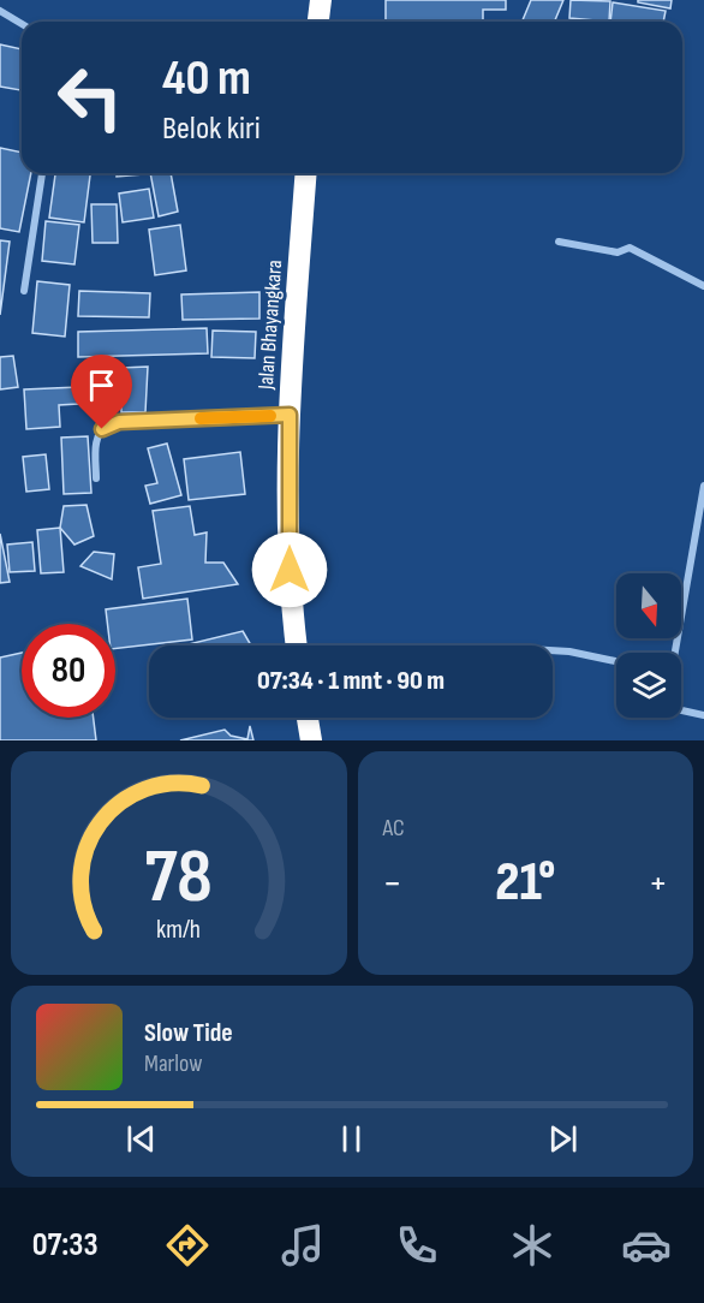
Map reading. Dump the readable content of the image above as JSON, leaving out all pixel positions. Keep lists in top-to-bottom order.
{
  "streets": {
    "highway": ["Jalan Bhayangkara"]
  },
  "north": "bottom",
  "page": {
    "turn": ["40 m", "Belok kiri"],
    "limit": "80",
    "trip": "07:34 · 1 mnt · 90 m",
    "tile": "AC",
    "heat": ["−", "21°", "+"],
    "song": ["Slow Tide", "Marlow"],
    "tabs": "07:33",
    "gauge": ["78", "km/h"]
  }
}
